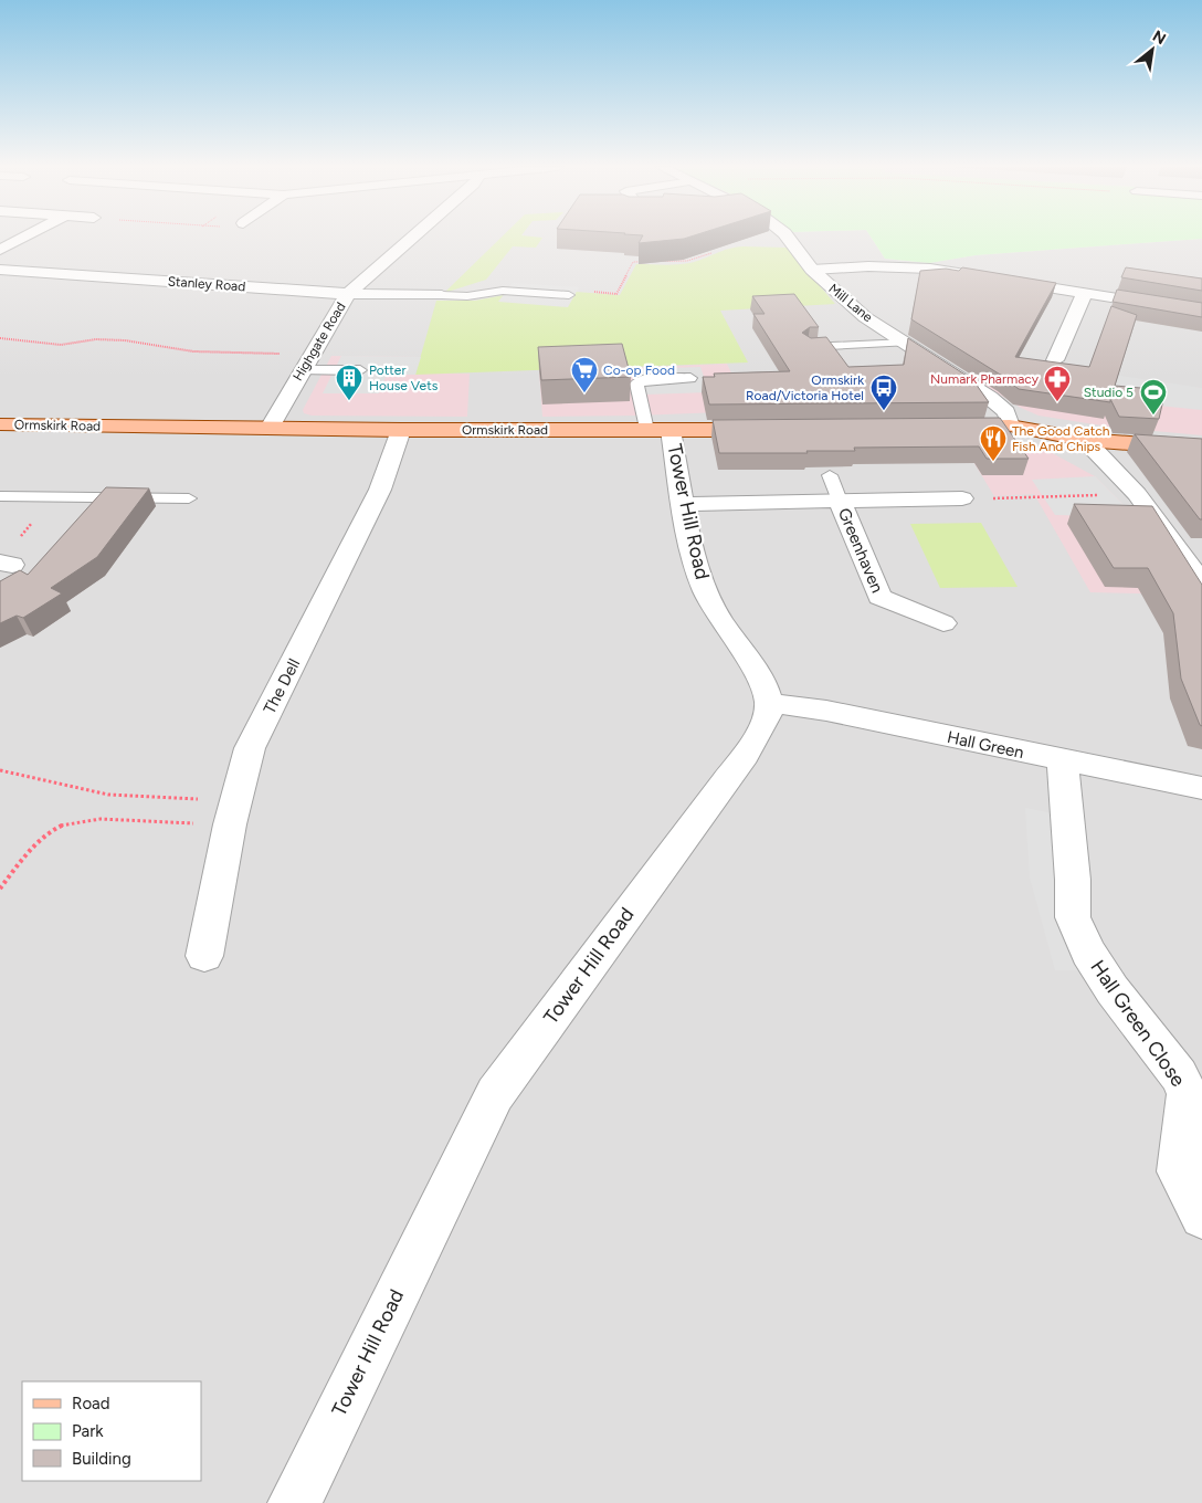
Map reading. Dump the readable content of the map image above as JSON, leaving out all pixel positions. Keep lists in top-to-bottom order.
{
  "streets": {
    "main road": ["Ormskirk Road"],
    "street": [
      "Stanley Road",
      "Mill Lane",
      "Highgate Road",
      "Tower Hill Road",
      "Greenhaven",
      "The Dell",
      "Hall Green",
      "Hall Green Close"
    ]
  },
  "crossings": [
    ["Stanley Road", "Highgate Road"],
    ["Highgate Road", "Ormskirk Road"],
    ["Ormskirk Road", "Tower Hill Road"],
    ["Ormskirk Road", "The Dell"],
    ["Tower Hill Road", "Greenhaven"],
    ["Tower Hill Road", "Hall Green"],
    ["Hall Green", "Hall Green Close"]
  ],
  "places": {
    "supermarket": ["Co-op Food"],
    "building": ["Potter House Vets"],
    "pharmacy": ["Numark Pharmacy"],
    "bus stop": ["Ormskirk Road/Victoria Hotel"],
    "sports": ["Studio 5"],
    "restaurant": ["The Good Catch Fish And Chips"]
  },
  "legend": ["Road", "Park", "Building"],
  "north": "top right"
}
